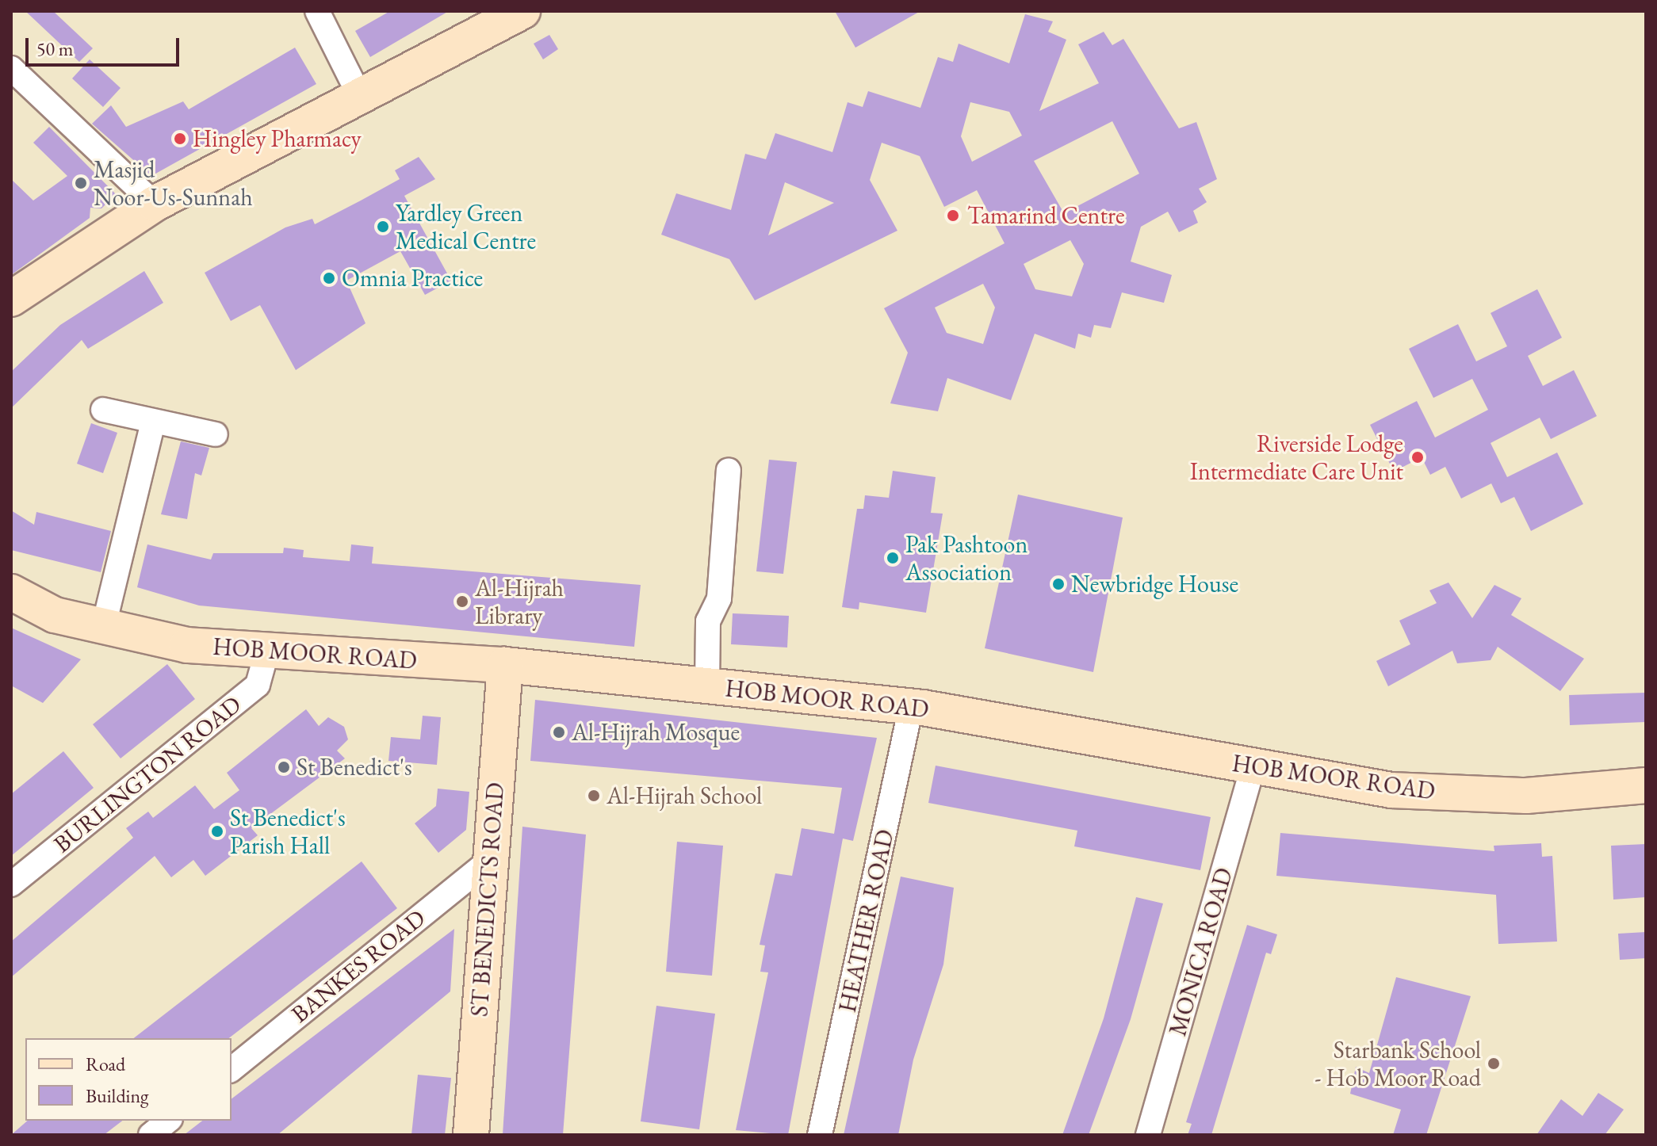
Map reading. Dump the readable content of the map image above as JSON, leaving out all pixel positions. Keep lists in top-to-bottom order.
{
  "streets": {
    "street": [
      "HOB MOOR ROAD",
      "BURLINGTON ROAD",
      "ST BENEDICTS ROAD",
      "HEATHER ROAD",
      "MONICA ROAD",
      "BANKES ROAD"
    ]
  },
  "crossings": [
    ["HOB MOOR ROAD", "BURLINGTON ROAD"],
    ["HOB MOOR ROAD", "ST BENEDICTS ROAD"],
    ["HOB MOOR ROAD", "HEATHER ROAD"],
    ["HOB MOOR ROAD", "MONICA ROAD"],
    ["ST BENEDICTS ROAD", "BANKES ROAD"]
  ],
  "places": [
    "Hingley Pharmacy",
    "Masjid Noor-Us-Sunnah",
    "Tamarind Centre",
    "Yardley Green Medical Centre",
    "Omnia Practice",
    "Riverside Lodge Intermediate Care Unit",
    "Pak Pashtoon Association",
    "Newbridge House",
    "Al-Hijrah Library",
    "Al-Hijrah Mosque",
    "St Benedict's",
    "Al-Hijrah School",
    "St Benedict's Parish Hall",
    "Starbank School - Hob Moor Road"
  ],
  "legend": ["Road", "Building"],
  "scale_bar": "50 m"
}
